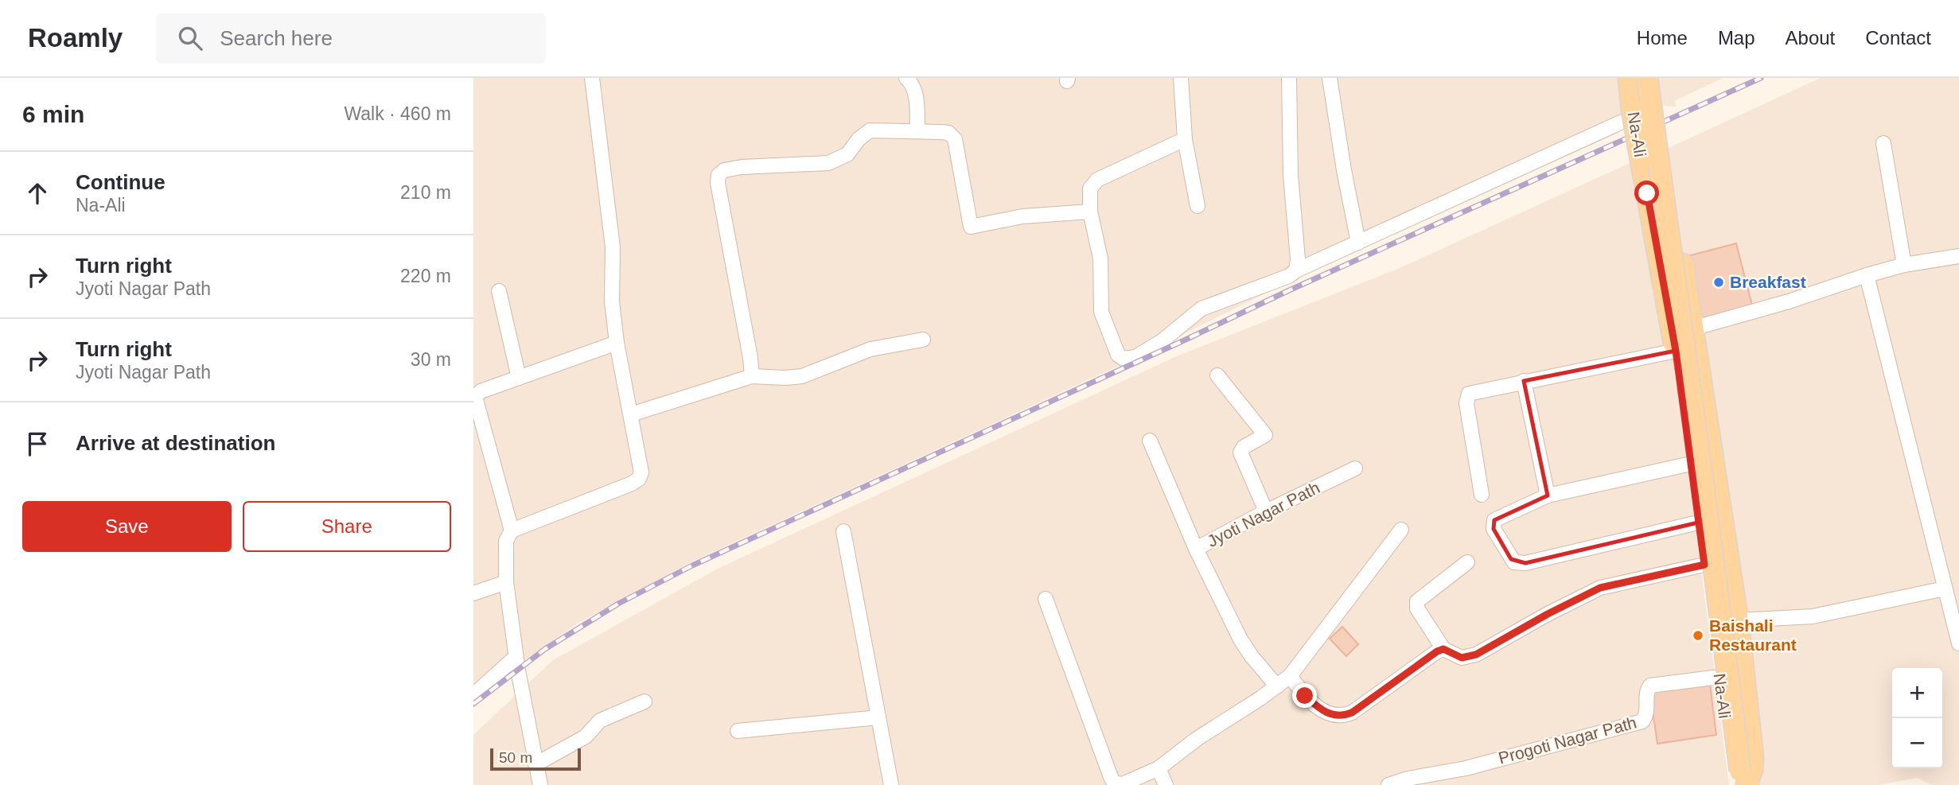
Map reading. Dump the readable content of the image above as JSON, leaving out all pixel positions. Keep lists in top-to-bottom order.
{
  "streets": {
    "main road": ["Na-Ali"],
    "street": ["Jyoti Nagar Path", "Progoti Nagar Path"]
  },
  "crossings": [
    ["Na-Ali", "Progoti Nagar Path"]
  ],
  "places": ["Breakfast", "Baishali Restaurant"],
  "scale_bar": "50 m",
  "page": {
    "header": "Roamly",
    "search": "Search here",
    "nav": [
      "Home",
      "Map",
      "About",
      "Contact"
    ],
    "heading": ["6 min", "Walk · 460 m"],
    "list": [
      ["Continue", "Na-Ali", "210 m"],
      ["Turn right", "Jyoti Nagar Path", "220 m"],
      ["Turn right", "Jyoti Nagar Path", "30 m"],
      "Arrive at destination"
    ],
    "buttons": ["Save", "Share"],
    "map_buttons": ["+", "−"],
    "scale": "50 m"
  }
}
